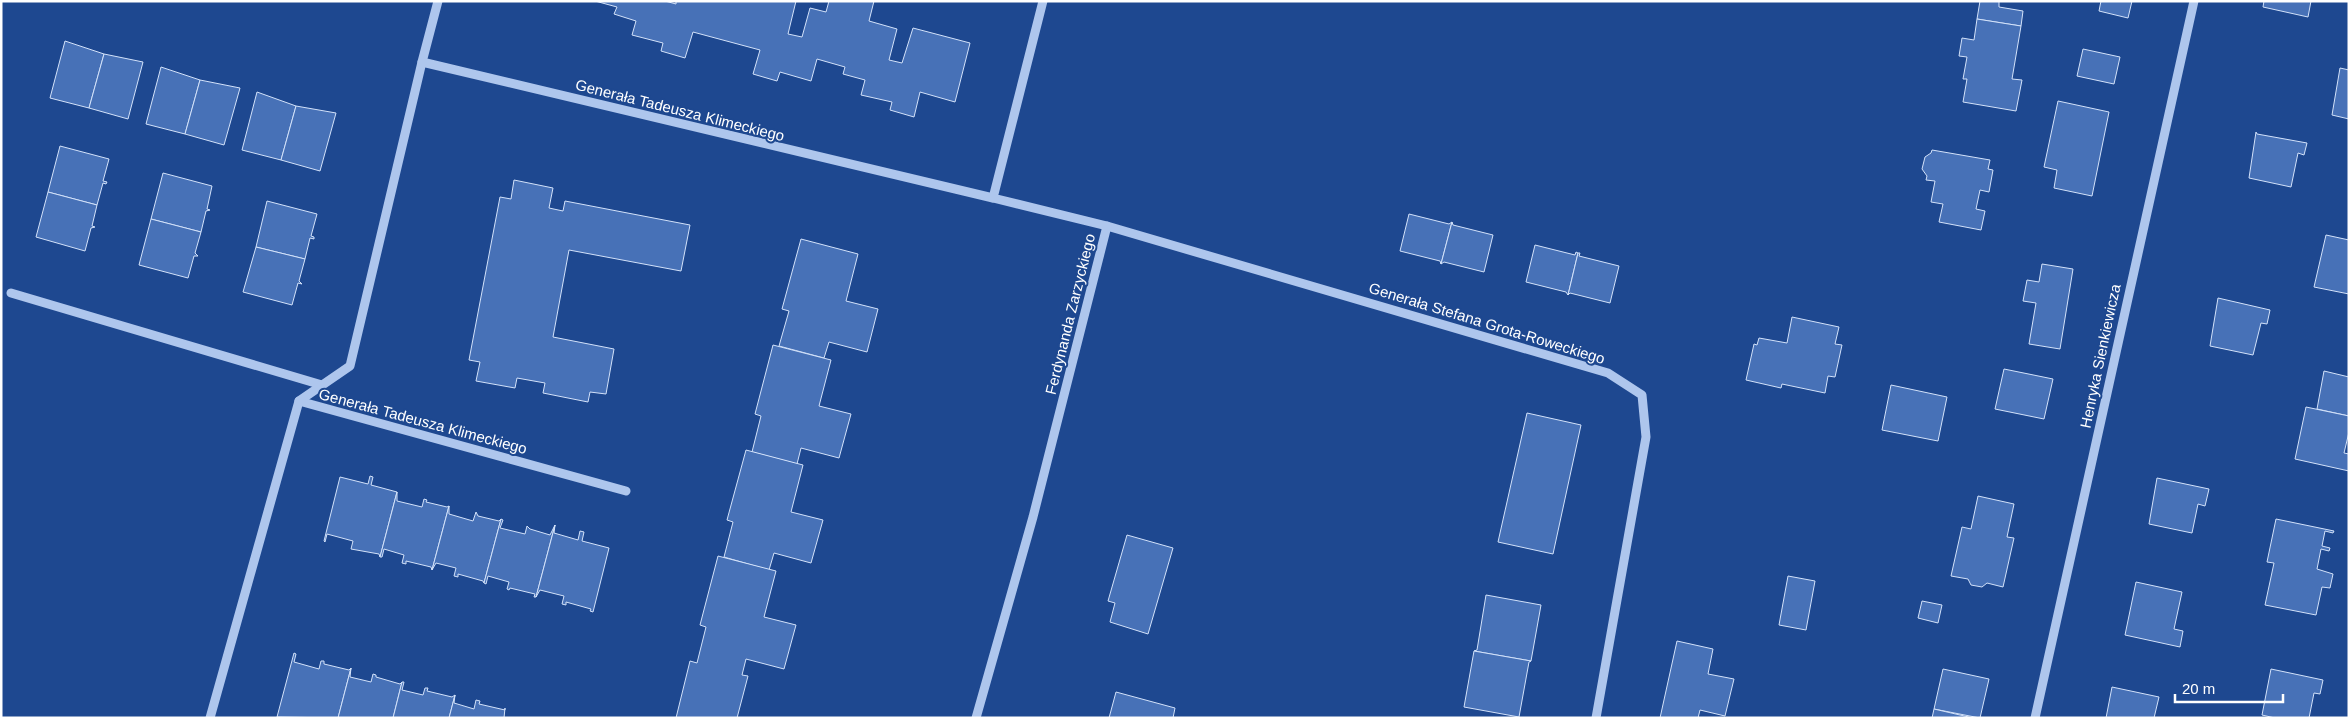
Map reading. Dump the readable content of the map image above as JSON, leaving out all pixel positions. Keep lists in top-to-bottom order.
{
  "streets": {
    "street": [
      "Generała Tadeusza Klimeckiego",
      "Ferdynanda Zarzyckiego",
      "Generała Stefana Grota-Roweckiego",
      "Henryka Sienkiewicza"
    ]
  },
  "crossings": [
    ["Generała Tadeusza Klimeckiego", "Ferdynanda Zarzyckiego"],
    ["Ferdynanda Zarzyckiego", "Generała Stefana Grota-Roweckiego"]
  ],
  "scale_bar": "20 m"
}
